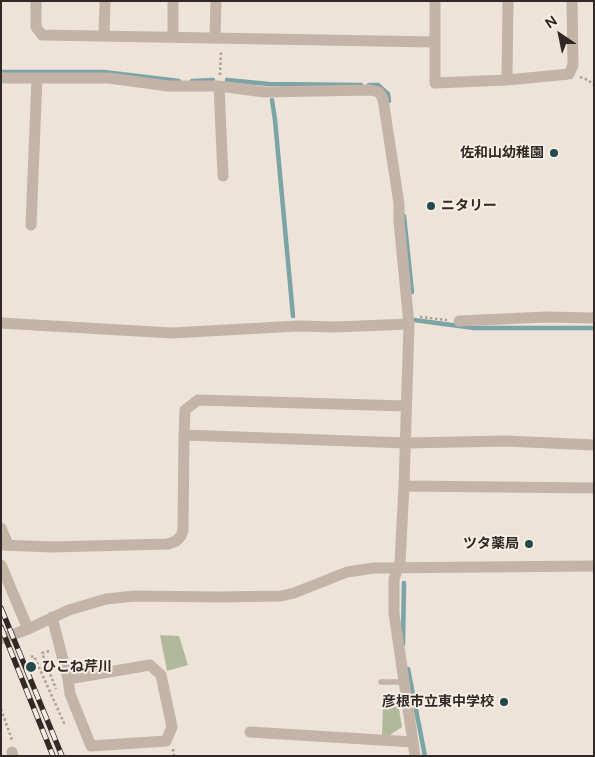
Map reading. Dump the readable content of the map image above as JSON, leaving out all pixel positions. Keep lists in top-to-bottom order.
{
  "places": [
    "佐和山幼稚園",
    "ニタリー",
    "ツタ薬局",
    "ひこね芹川",
    "彦根市立東中学校"
  ],
  "north": "top left"
}
